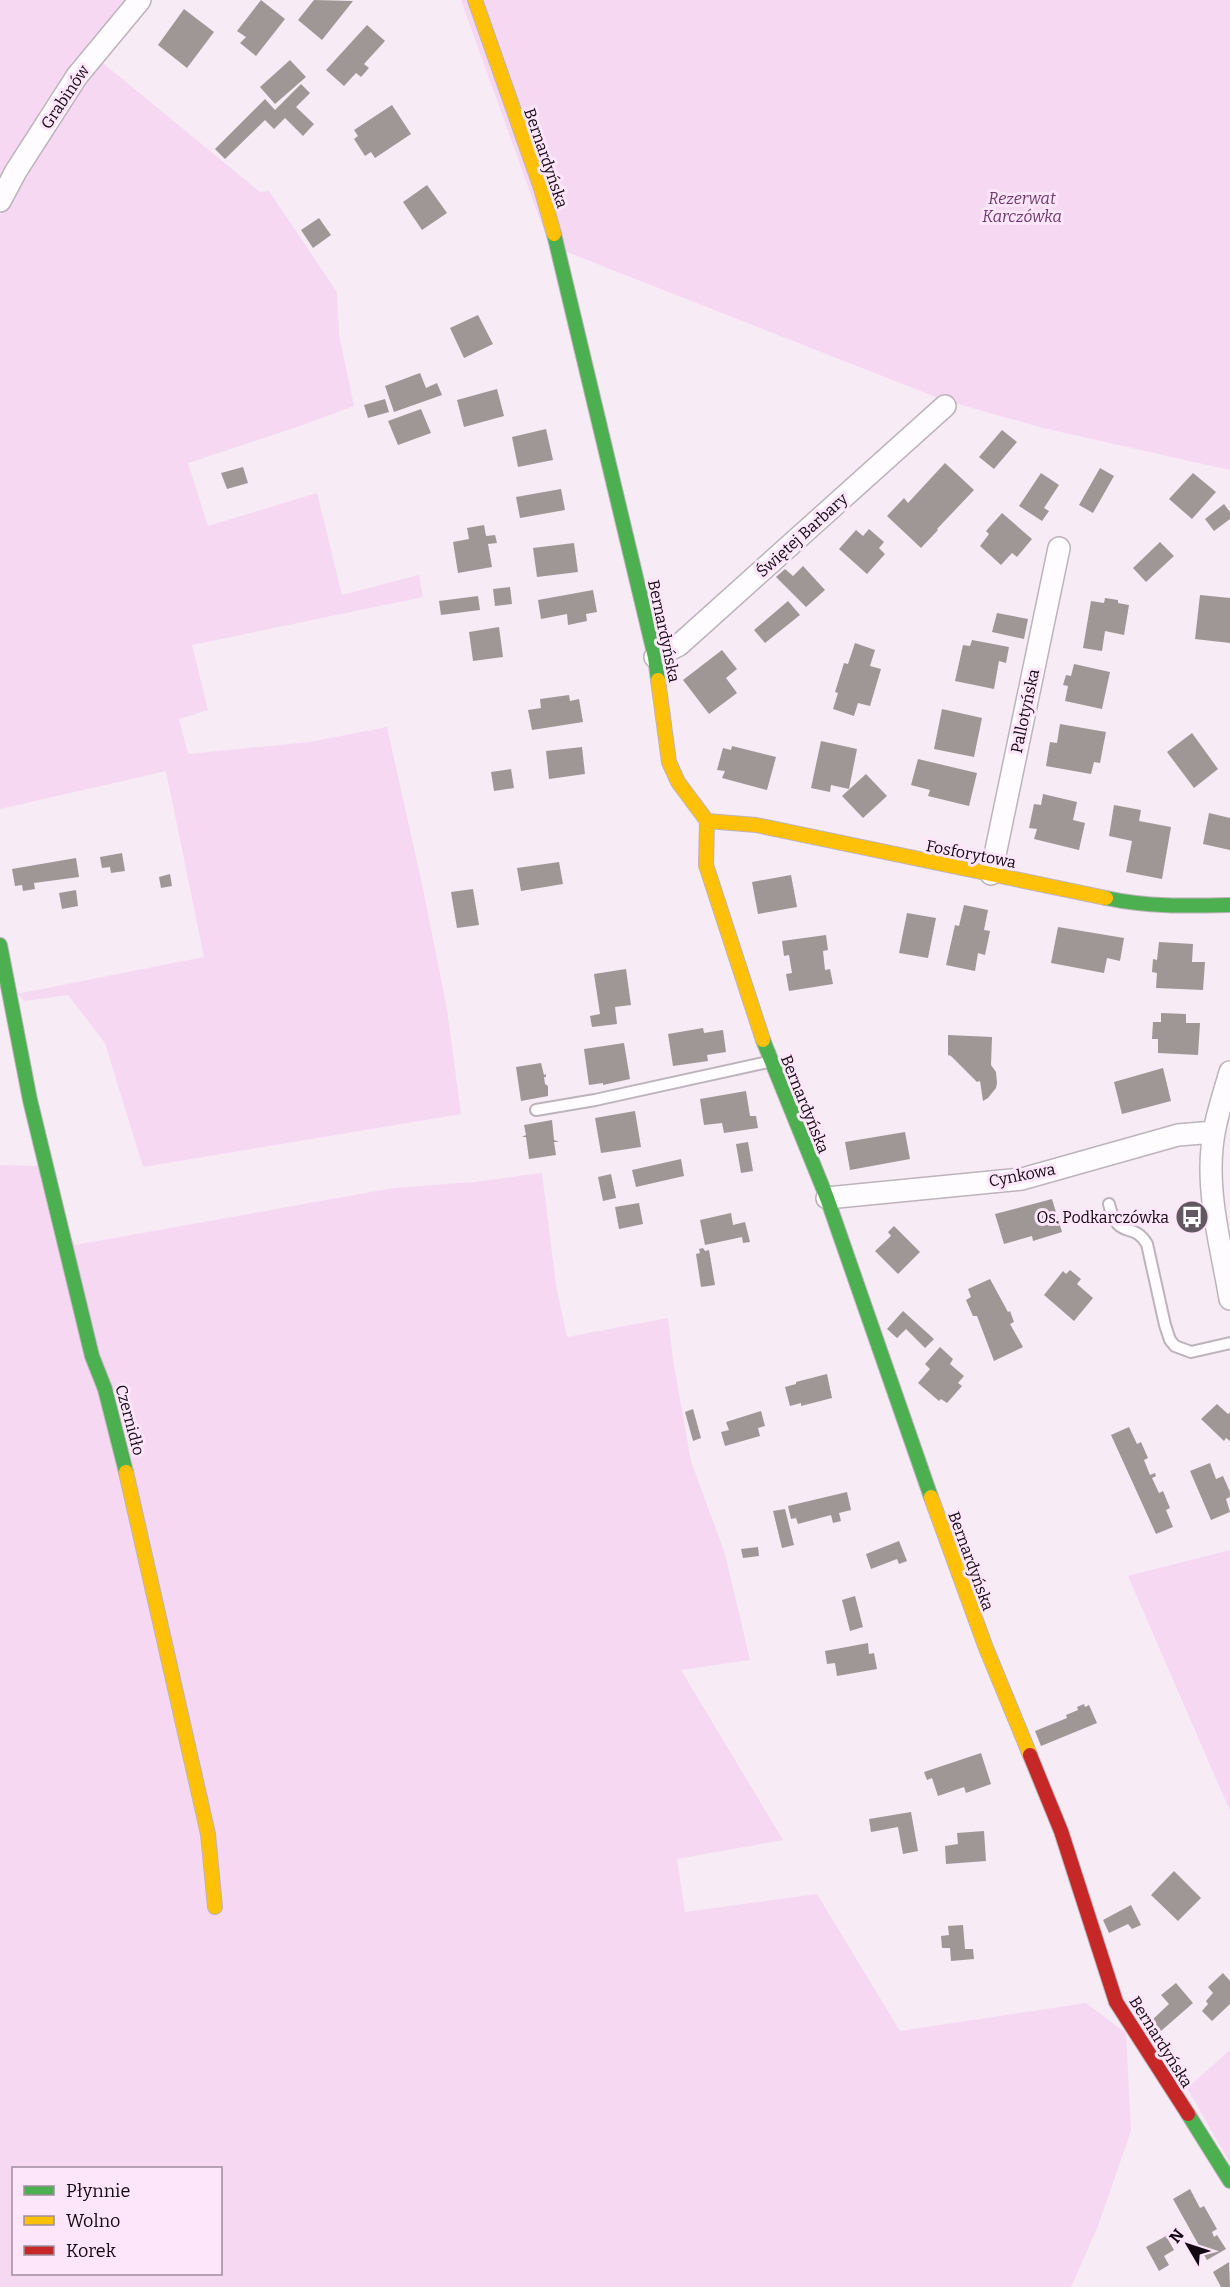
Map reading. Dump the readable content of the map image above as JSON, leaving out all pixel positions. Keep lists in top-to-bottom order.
{
  "streets": {
    "street": [
      "Grabinów",
      "Bernardyńska",
      "Świętej Barbary",
      "Pallotyńska",
      "Fosforytowa",
      "Cynkowa",
      "Czernidło"
    ]
  },
  "crossings": [
    ["Bernardyńska", "Świętej Barbary"],
    ["Bernardyńska", "Fosforytowa"],
    ["Bernardyńska", "Cynkowa"],
    ["Pallotyńska", "Fosforytowa"]
  ],
  "parks": ["Rezerwat Karczówka"],
  "places": {
    "bus stop": ["Os. Podkarczówka"]
  },
  "legend": ["Płynnie", "Wolno", "Korek"],
  "north": "top left"
}
